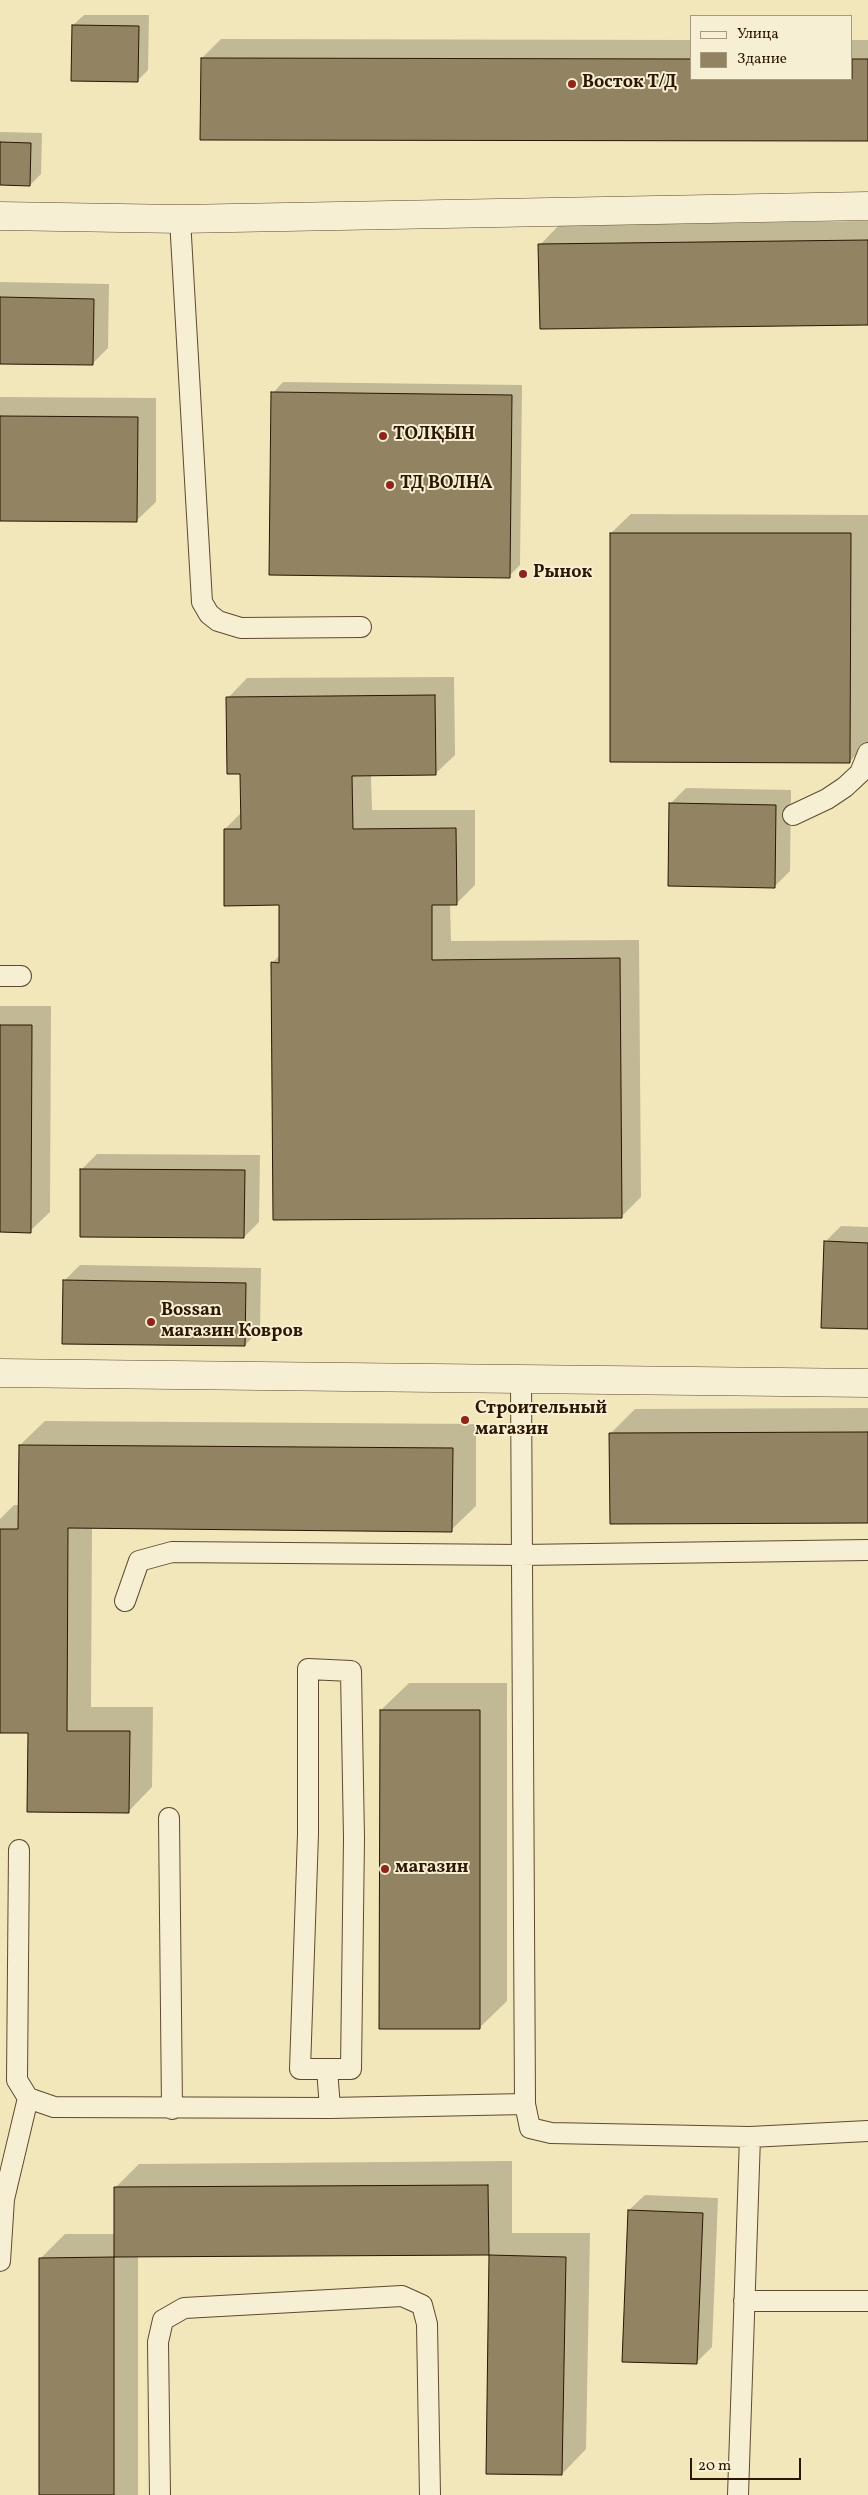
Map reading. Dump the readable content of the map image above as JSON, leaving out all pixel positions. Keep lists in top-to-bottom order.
{
  "places": [
    "Восток Т/Д",
    "ТОЛҚЫН",
    "ТД ВОЛНА",
    "Рынок",
    "Bossan магазин Ковров",
    "Строительный магазин",
    "магазин"
  ],
  "legend": ["Улица", "Здание"],
  "scale_bar": "20 m"
}
